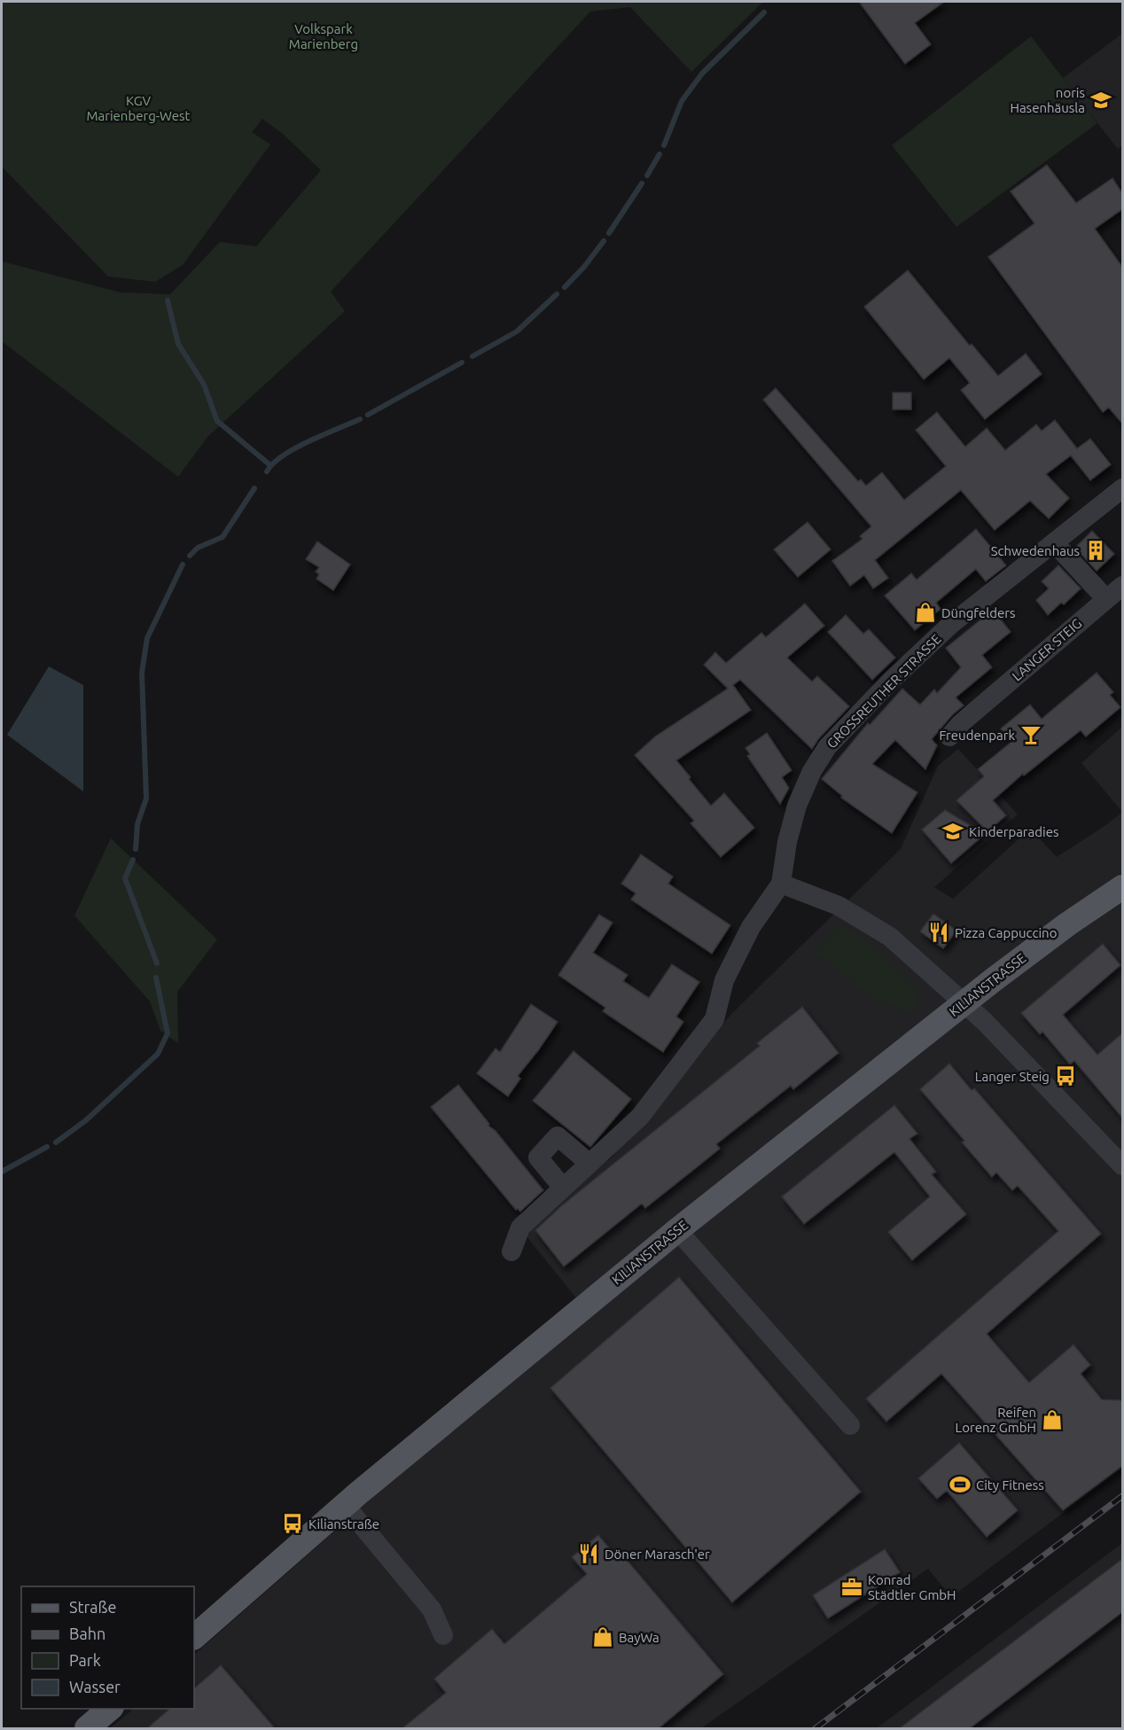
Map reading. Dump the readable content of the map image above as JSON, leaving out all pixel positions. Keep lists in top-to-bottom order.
{
  "streets": {
    "main road": ["KILIANSTRASSE"],
    "street": ["LANGER STEIG", "GROSSREUTHER STRASSE"]
  },
  "parks": ["Volkspark Marienberg", "KGV Marienberg-West"],
  "places": {
    "school or university": ["noris Hasenhäusla", "Kinderparadies"],
    "building": ["Schwedenhaus"],
    "shop": ["Düngfelders", "Reifen Lorenz GmbH", "BayWa"],
    "bar": ["Freudenpark"],
    "restaurant": ["Pizza Cappuccino", "Döner Marasch'er"],
    "bus stop": ["Langer Steig", "Kilianstraße"],
    "sports": ["City Fitness"],
    "office": ["Konrad Städtler GmbH"]
  },
  "legend": [
    "Straße",
    "Bahn",
    "Park",
    "Wasser"
  ]
}
